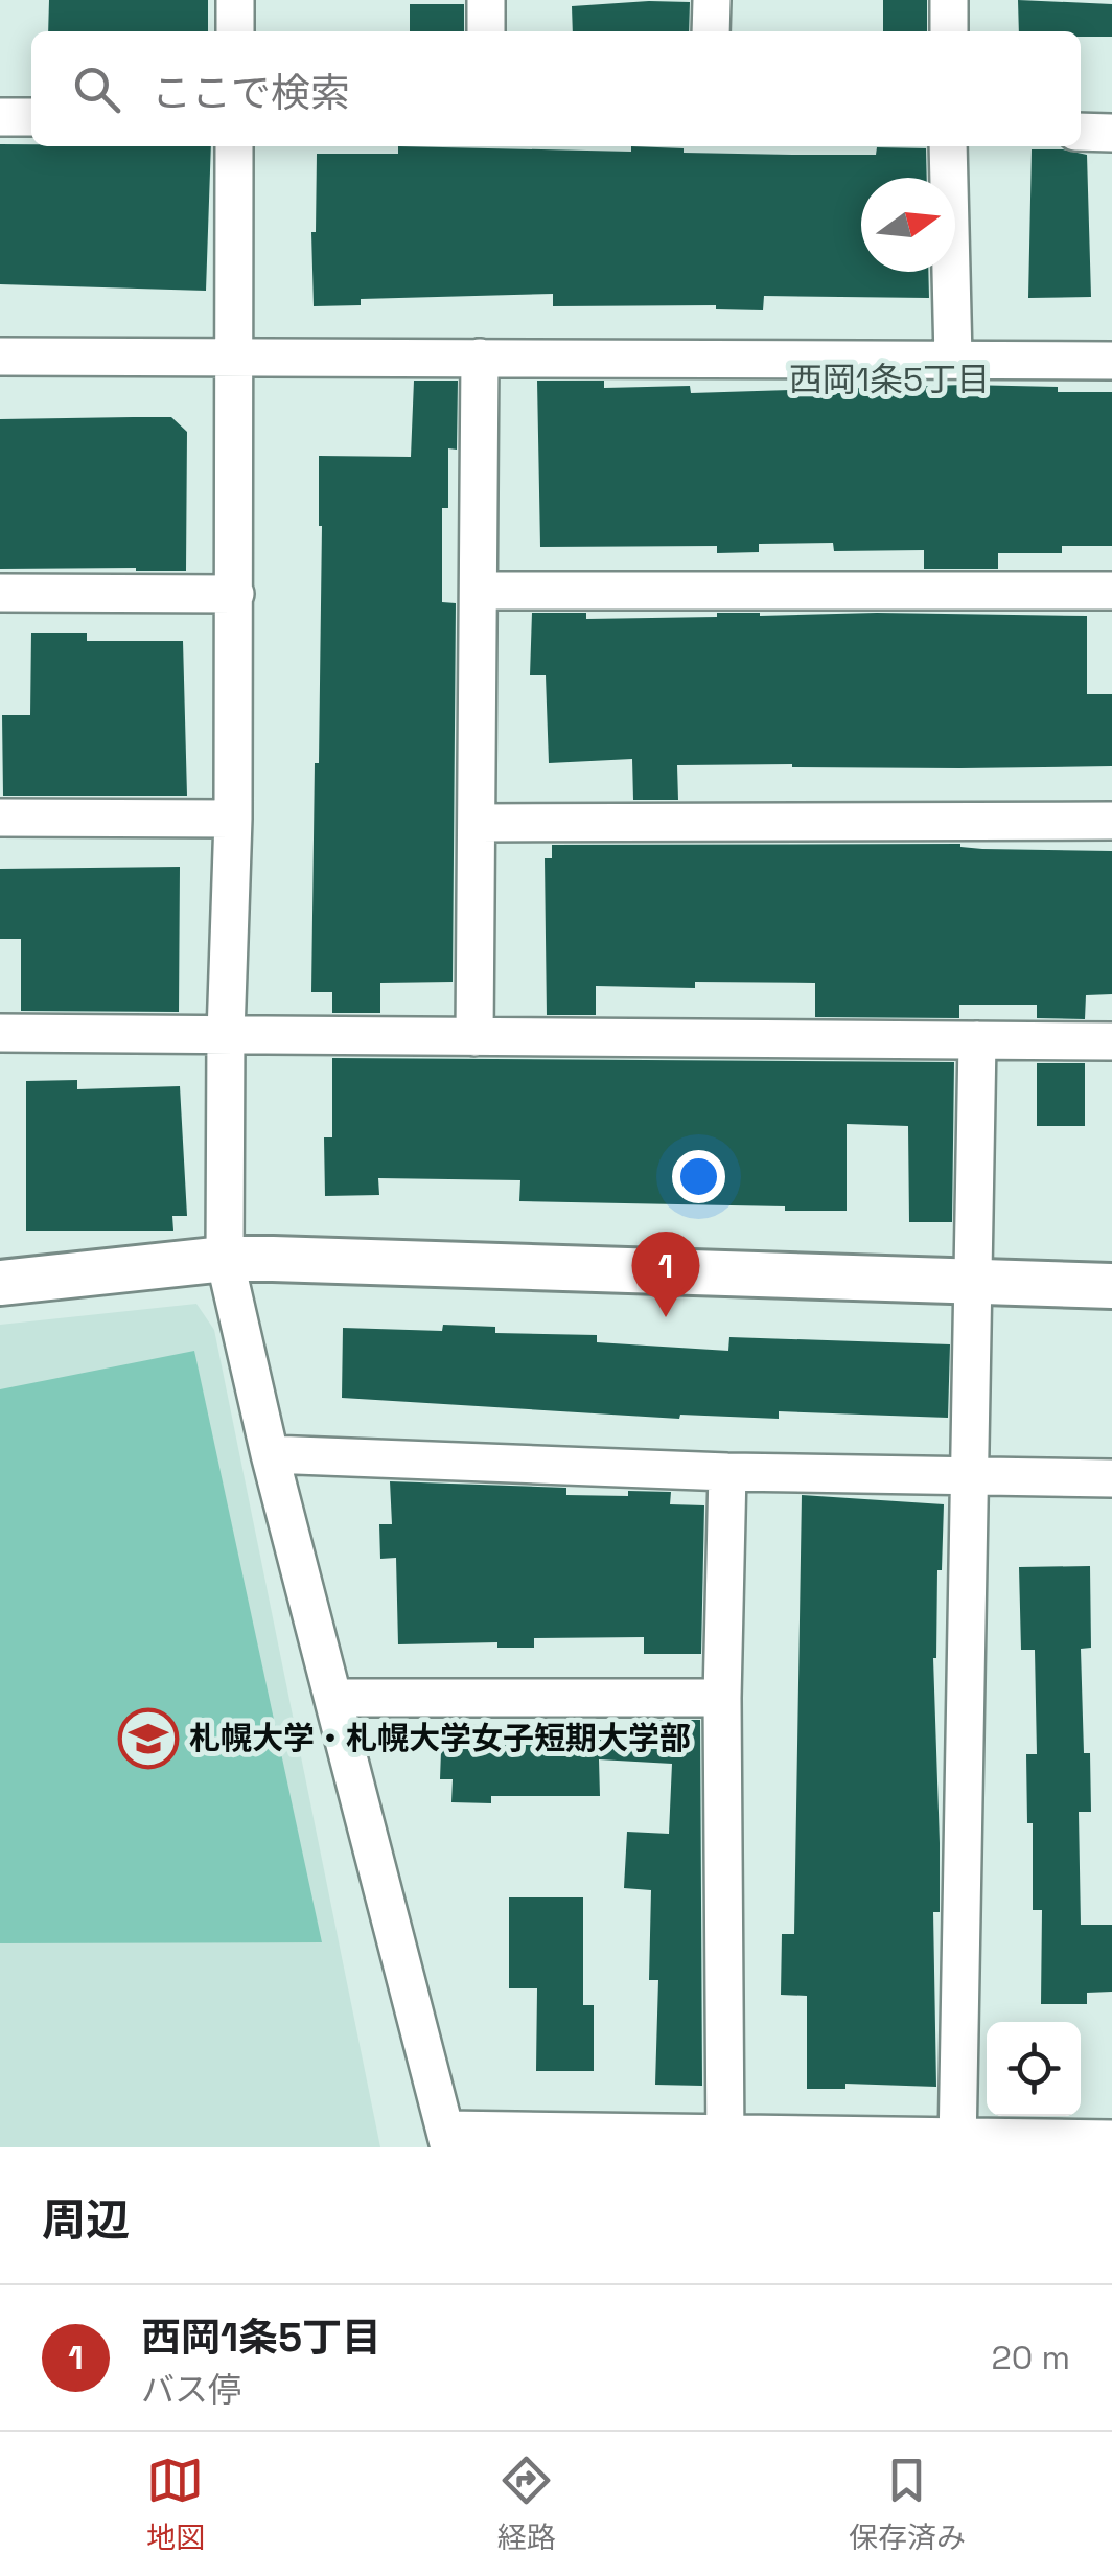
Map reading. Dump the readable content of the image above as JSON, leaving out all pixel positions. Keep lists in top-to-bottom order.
{
  "districts": ["西岡1条5丁目"],
  "places": {
    "school or university": ["札幌大学・札幌大学女子短期大学部"]
  },
  "north": "right",
  "page": {
    "search": "ここで検索",
    "pins": "1",
    "heading": "周辺",
    "list": [
      {
        "mark": "1",
        "name": "西岡1条5丁目",
        "note": "バス停",
        "value": "20 m"
      }
    ],
    "nav": ["地図", "経路", "保存済み"]
  }
}
